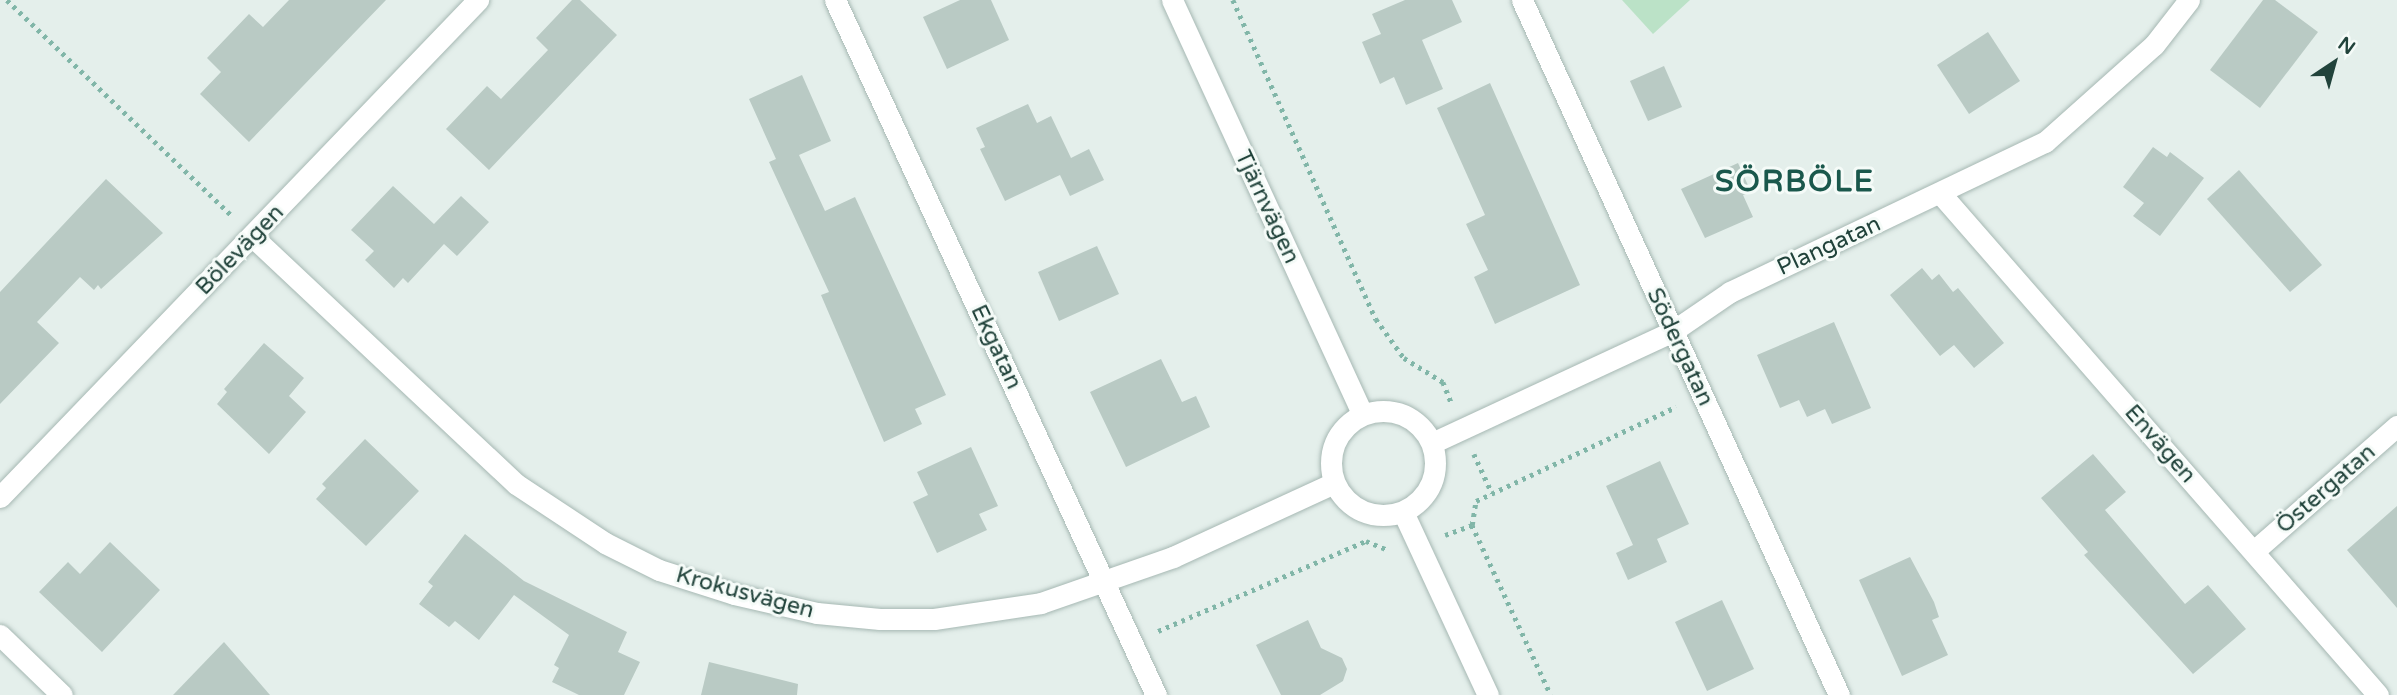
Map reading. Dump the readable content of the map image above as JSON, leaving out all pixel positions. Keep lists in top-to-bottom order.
{
  "streets": {
    "street": [
      "Tjärnvägen",
      "Plangatan",
      "Bölevägen",
      "Ekgatan",
      "Södergatan",
      "Envägen",
      "Östergatan",
      "Krokusvägen"
    ]
  },
  "crossings": [
    ["Tjärnvägen", "Plangatan"],
    ["Tjärnvägen", "Krokusvägen"],
    ["Plangatan", "Södergatan"],
    ["Plangatan", "Envägen"],
    ["Plangatan", "Krokusvägen"],
    ["Bölevägen", "Krokusvägen"],
    ["Ekgatan", "Krokusvägen"],
    ["Envägen", "Östergatan"]
  ],
  "districts": ["SÖRBÖLE"],
  "north": "top right"
}
